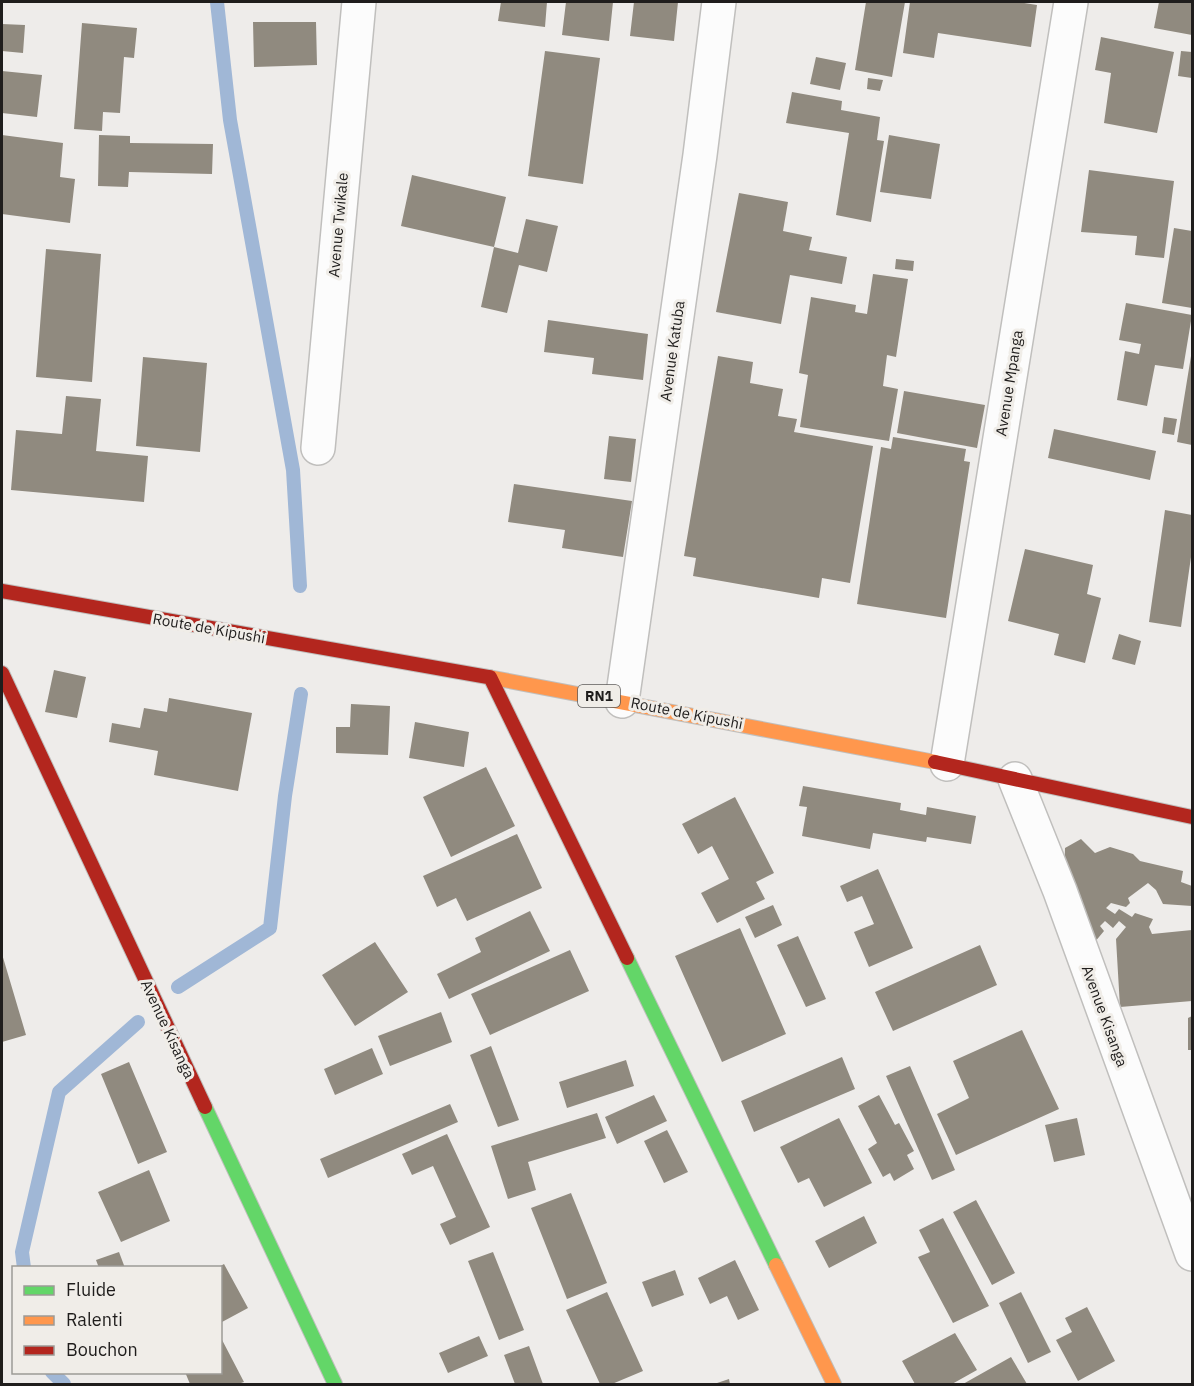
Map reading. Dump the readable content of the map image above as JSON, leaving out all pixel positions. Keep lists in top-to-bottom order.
{
  "streets": {
    "main road": ["Route de Kipushi", "RN1", "Avenue Kisanga"],
    "street": ["Avenue Twikale", "Avenue Katuba", "Avenue Mpanga"]
  },
  "crossings": [
    ["Avenue Katuba", "Route de Kipushi"],
    ["Avenue Mpanga", "Route de Kipushi"],
    ["Route de Kipushi", "Avenue Kisanga"]
  ],
  "legend": ["Fluide", "Ralenti", "Bouchon"]
}
